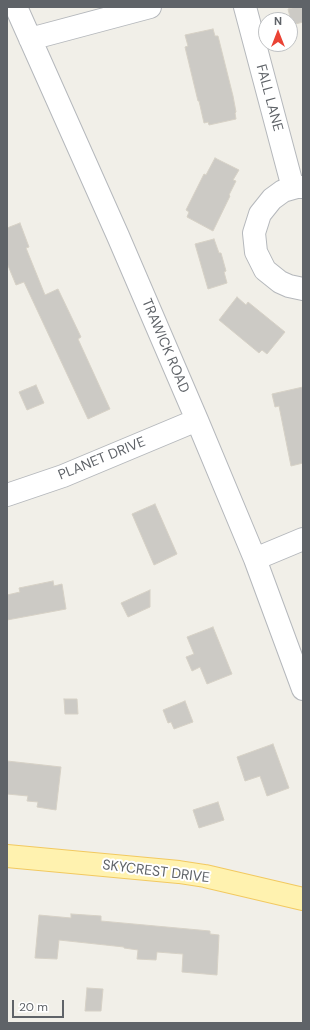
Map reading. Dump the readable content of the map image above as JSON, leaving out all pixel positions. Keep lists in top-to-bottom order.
{
  "streets": {
    "main road": ["SKYCREST DRIVE"],
    "street": ["FALL LANE", "TRAWICK ROAD", "PLANET DRIVE"]
  },
  "crossings": [
    ["TRAWICK ROAD", "PLANET DRIVE"]
  ],
  "scale_bar": "20 m",
  "north": "top"
}
